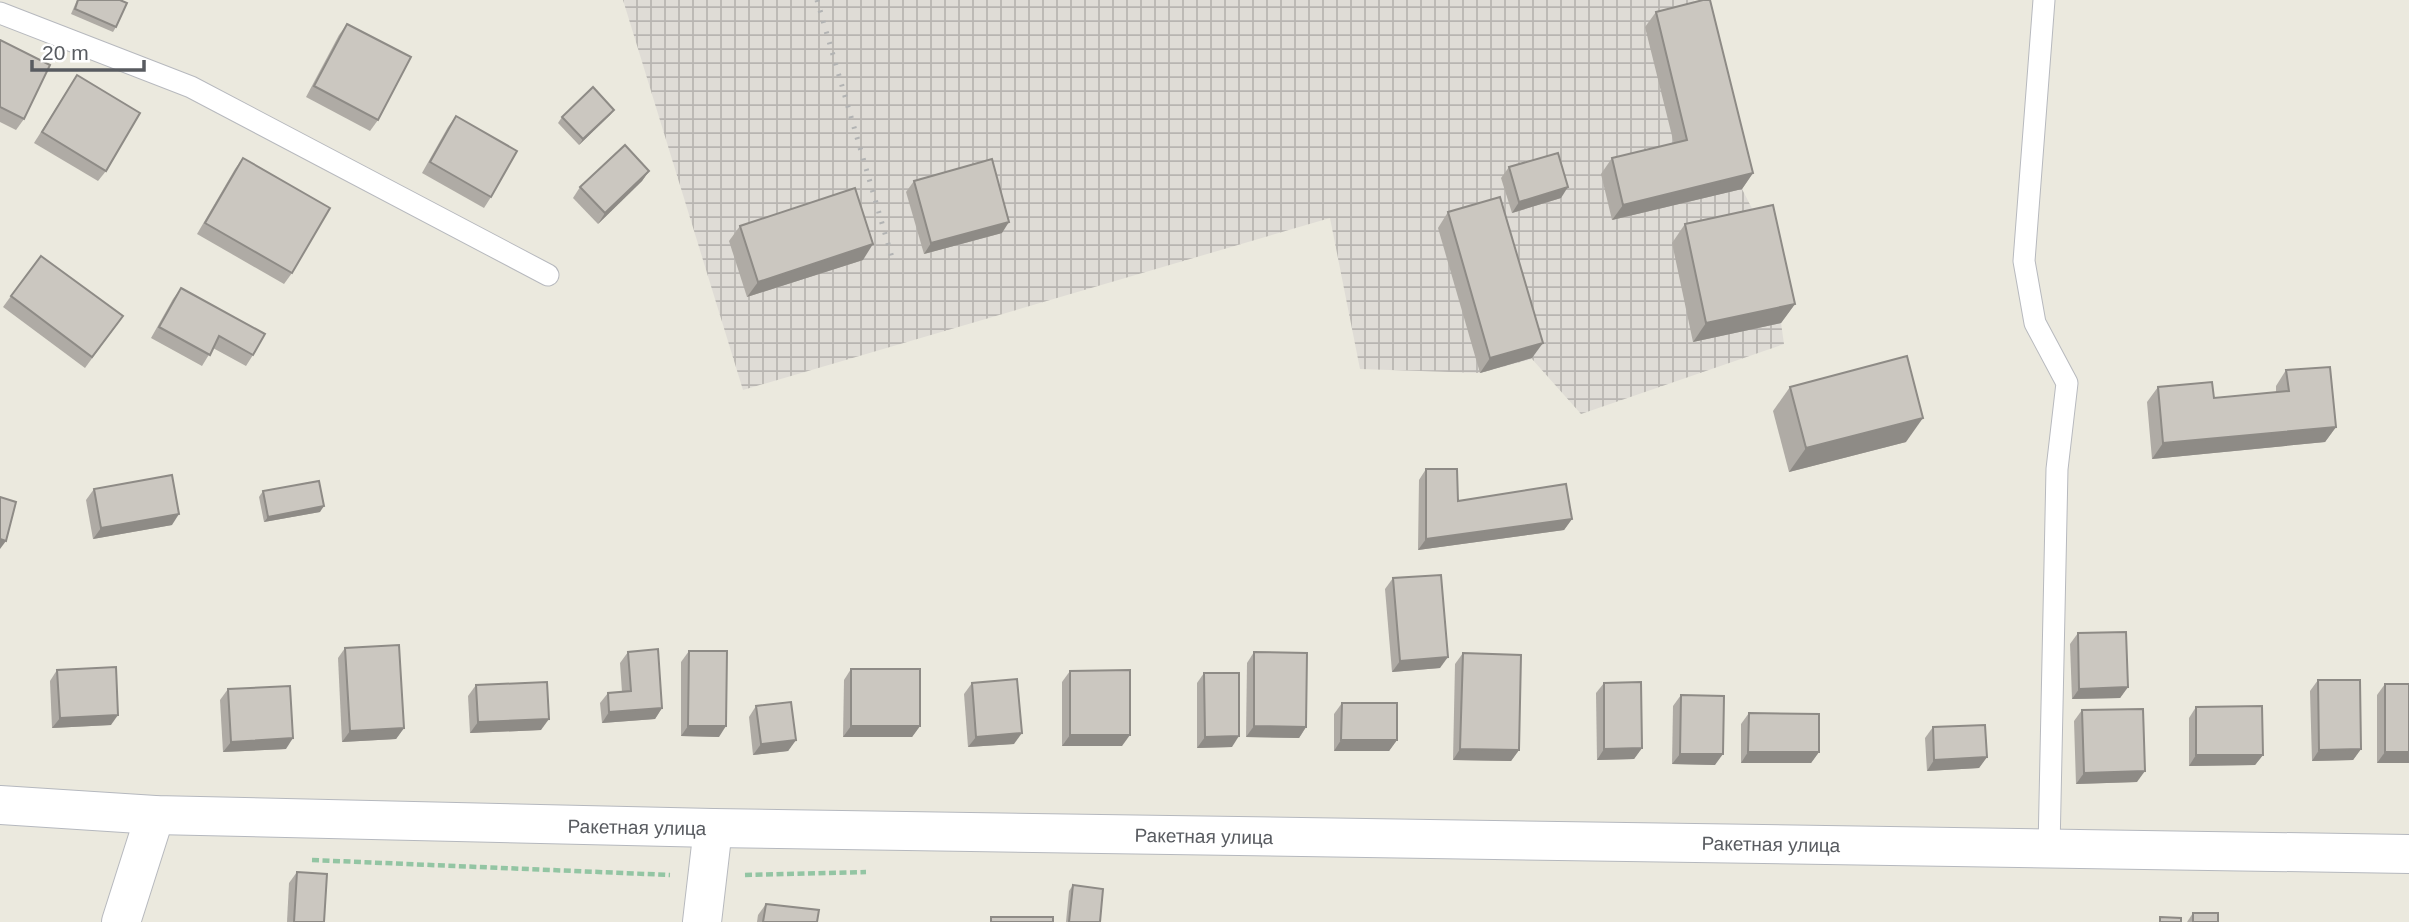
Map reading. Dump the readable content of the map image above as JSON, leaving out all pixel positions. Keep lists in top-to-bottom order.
{
  "streets": {
    "main road": ["Ракетная улица"]
  },
  "scale_bar": "20 m"
}
